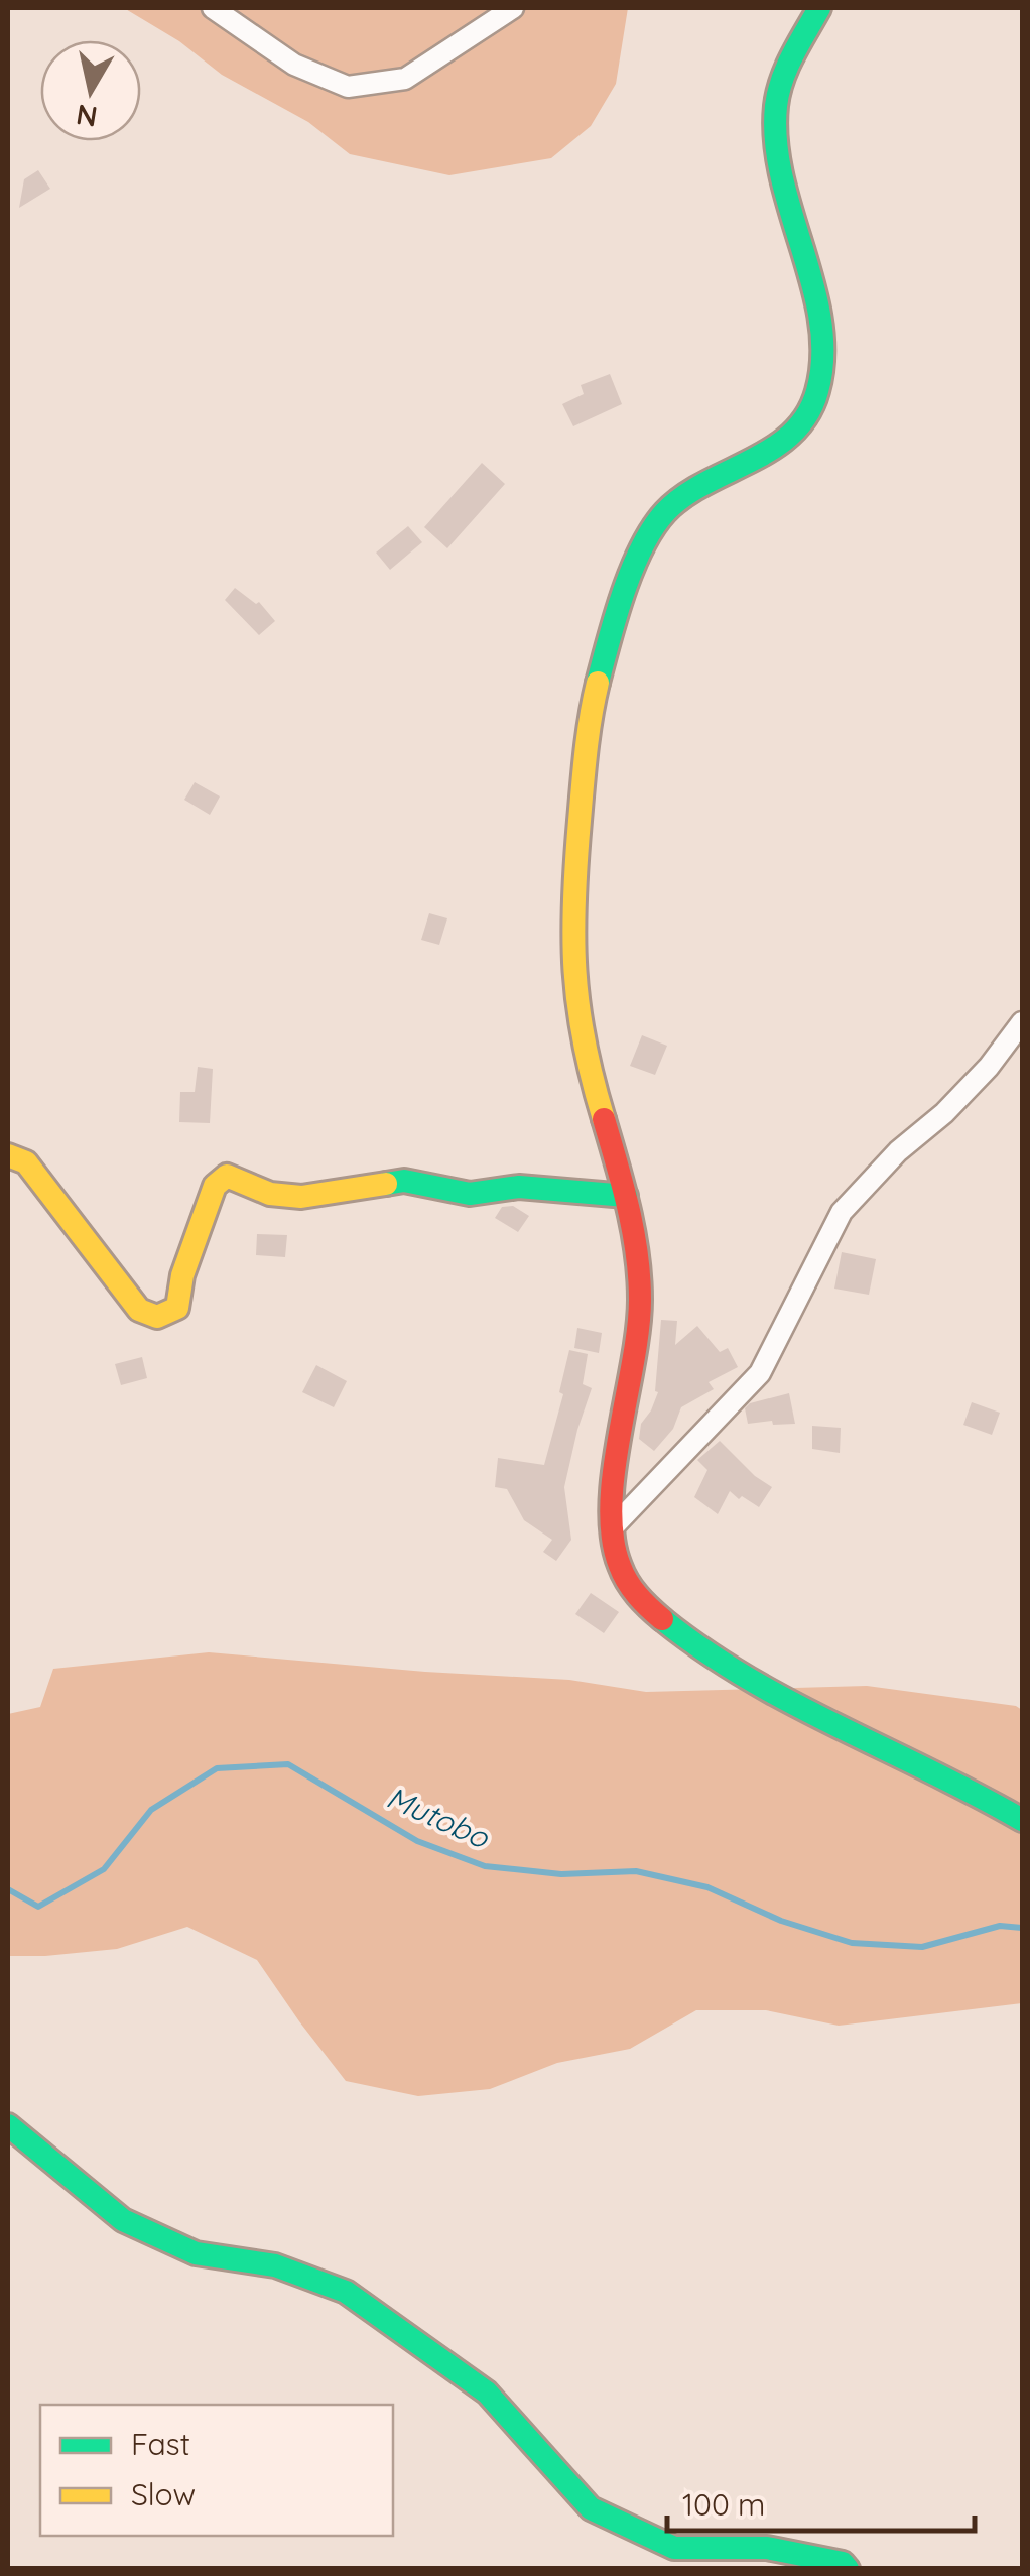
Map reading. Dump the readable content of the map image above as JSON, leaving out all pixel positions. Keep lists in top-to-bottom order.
{
  "water": ["Mutobo"],
  "legend": ["Fast", "Slow"],
  "scale_bar": "100 m",
  "north": "bottom"
}
